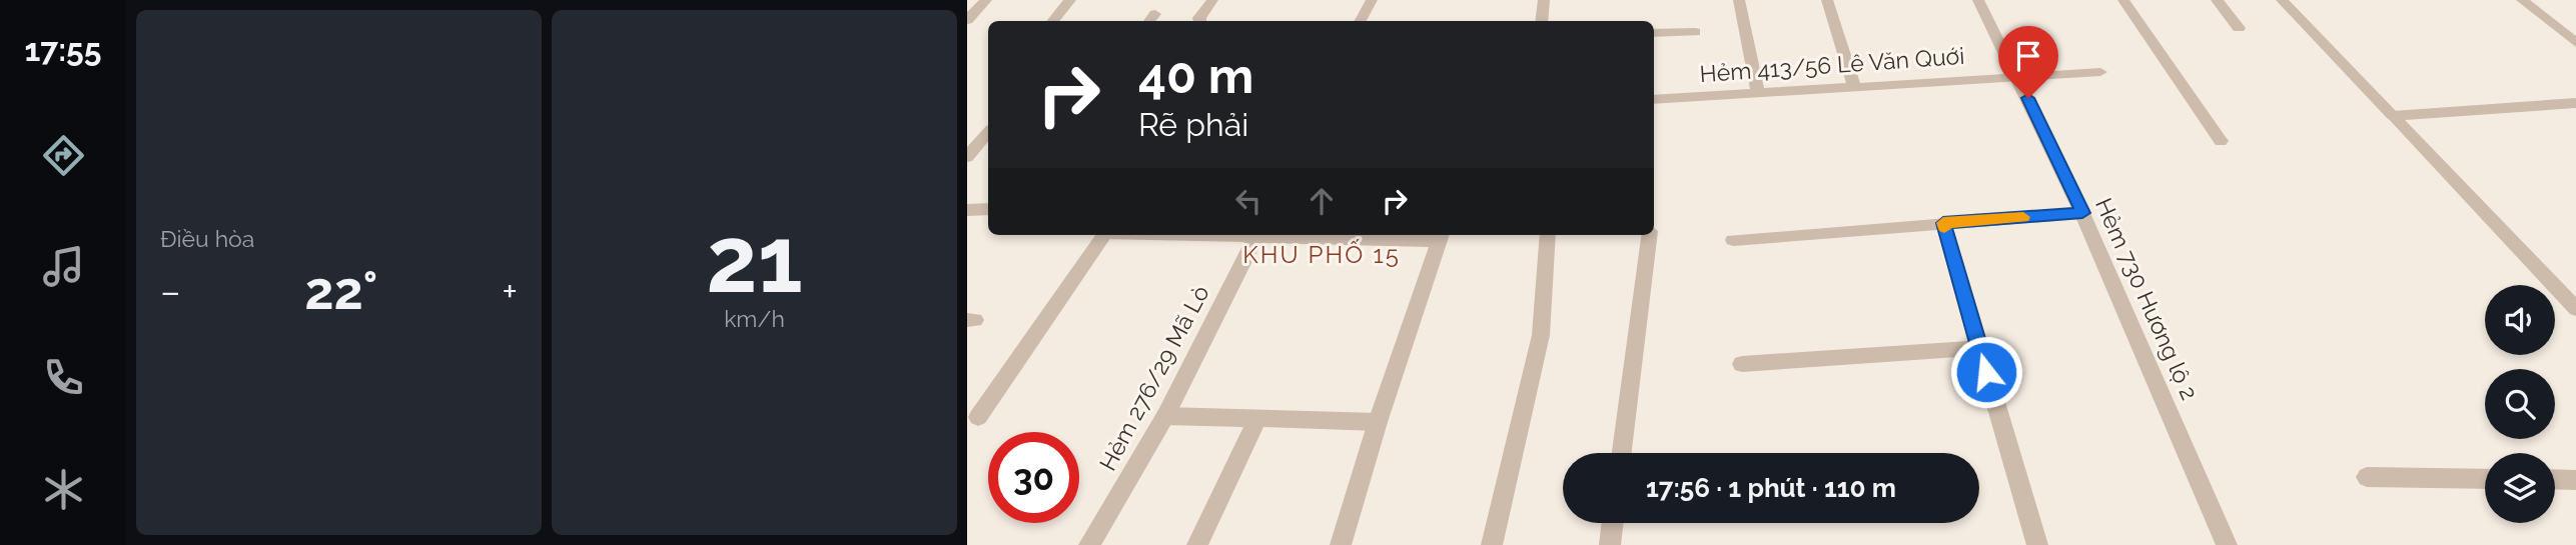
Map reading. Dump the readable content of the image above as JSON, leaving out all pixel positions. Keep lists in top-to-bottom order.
{
  "streets": {
    "street": ["Hẻm 413/56 Lê Văn Quới", "Hẻm 730 Hương lộ 2", "Hẻm 276/29 Mã Lò"]
  },
  "crossings": [
    ["Hẻm 413/56 Lê Văn Quới", "Hẻm 730 Hương lộ 2"]
  ],
  "districts": ["KHU PHỐ 15"],
  "page": {
    "tabs": "17:55",
    "tile": [
      "Điều hòa",
      ["21", "km/h"]
    ],
    "turn": ["40 m", "Rẽ phải"],
    "heat": ["−", "22°", "+"],
    "limit": "30",
    "trip": "17:56 · 1 phút · 110 m"
  }
}
